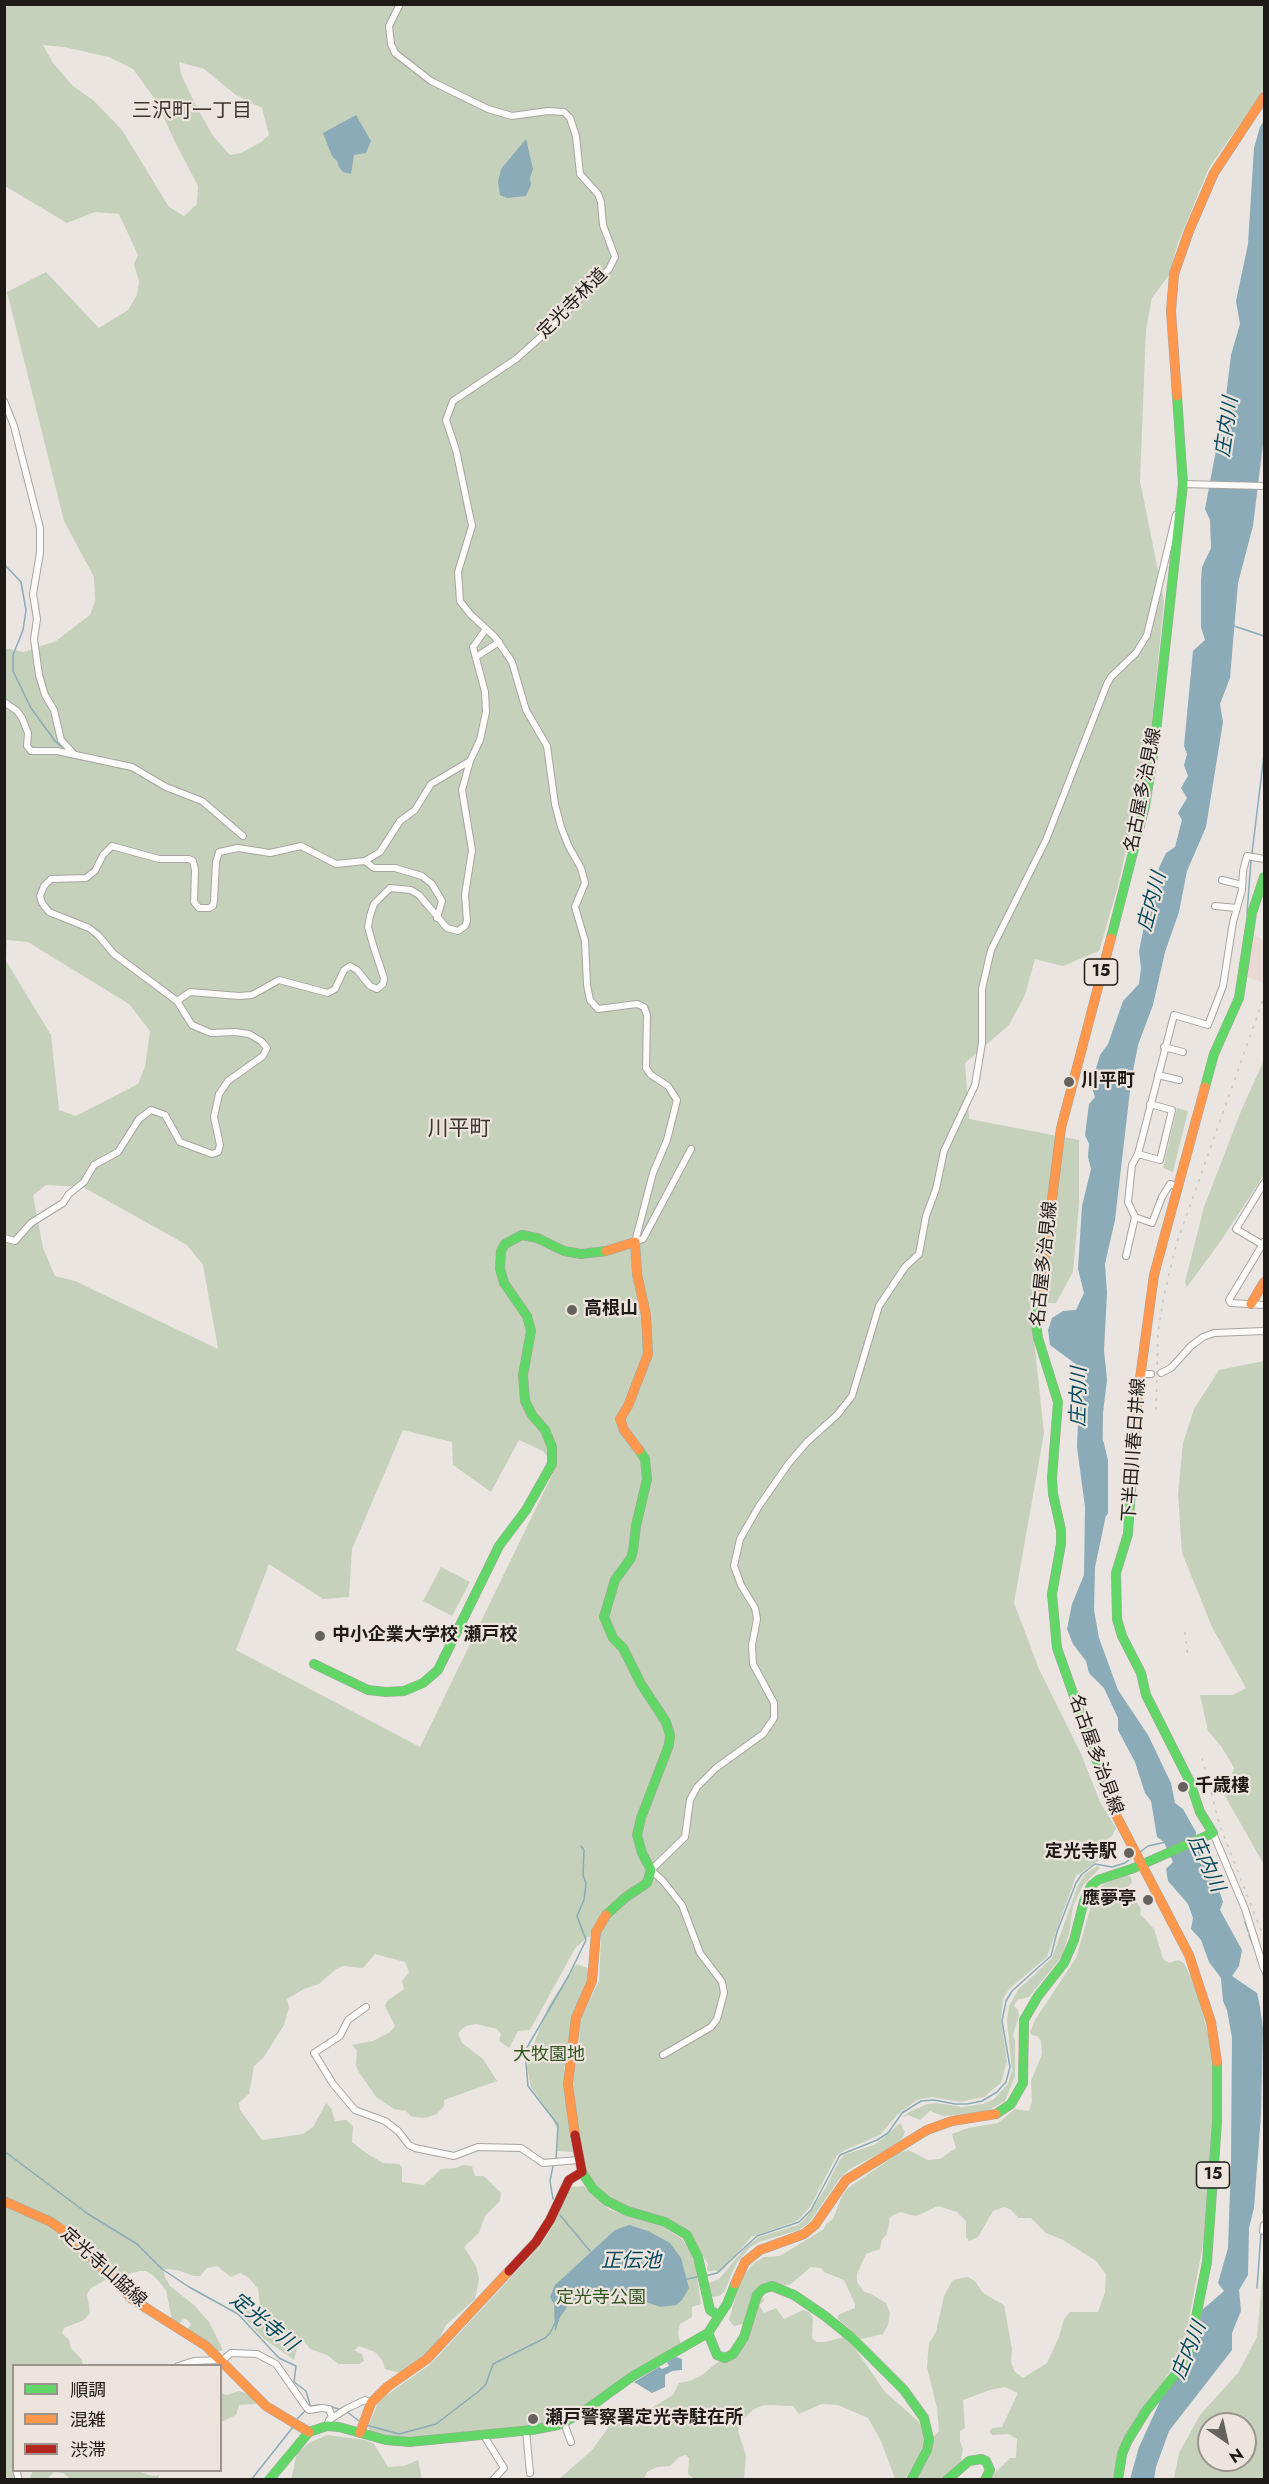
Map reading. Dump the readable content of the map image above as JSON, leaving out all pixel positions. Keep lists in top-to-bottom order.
{
  "streets": {
    "main road": [
      "名古屋多治見線",
      "15",
      "下半田川春日井線",
      "定光寺山脇線"
    ],
    "street": ["定光寺林道"]
  },
  "districts": ["三沢町一丁目", "川平町"],
  "water": ["庄内川", "正伝池", "定光寺川"],
  "parks": ["大牧園地", "定光寺公園"],
  "places": [
    "川平町",
    "高根山",
    "中小企業大学校 瀬戸校",
    "千歳樓",
    "定光寺駅",
    "應夢亭",
    "瀬戸警察署定光寺駐在所"
  ],
  "legend": ["順調", "混雑", "渋滞"],
  "north": "bottom right"
}
